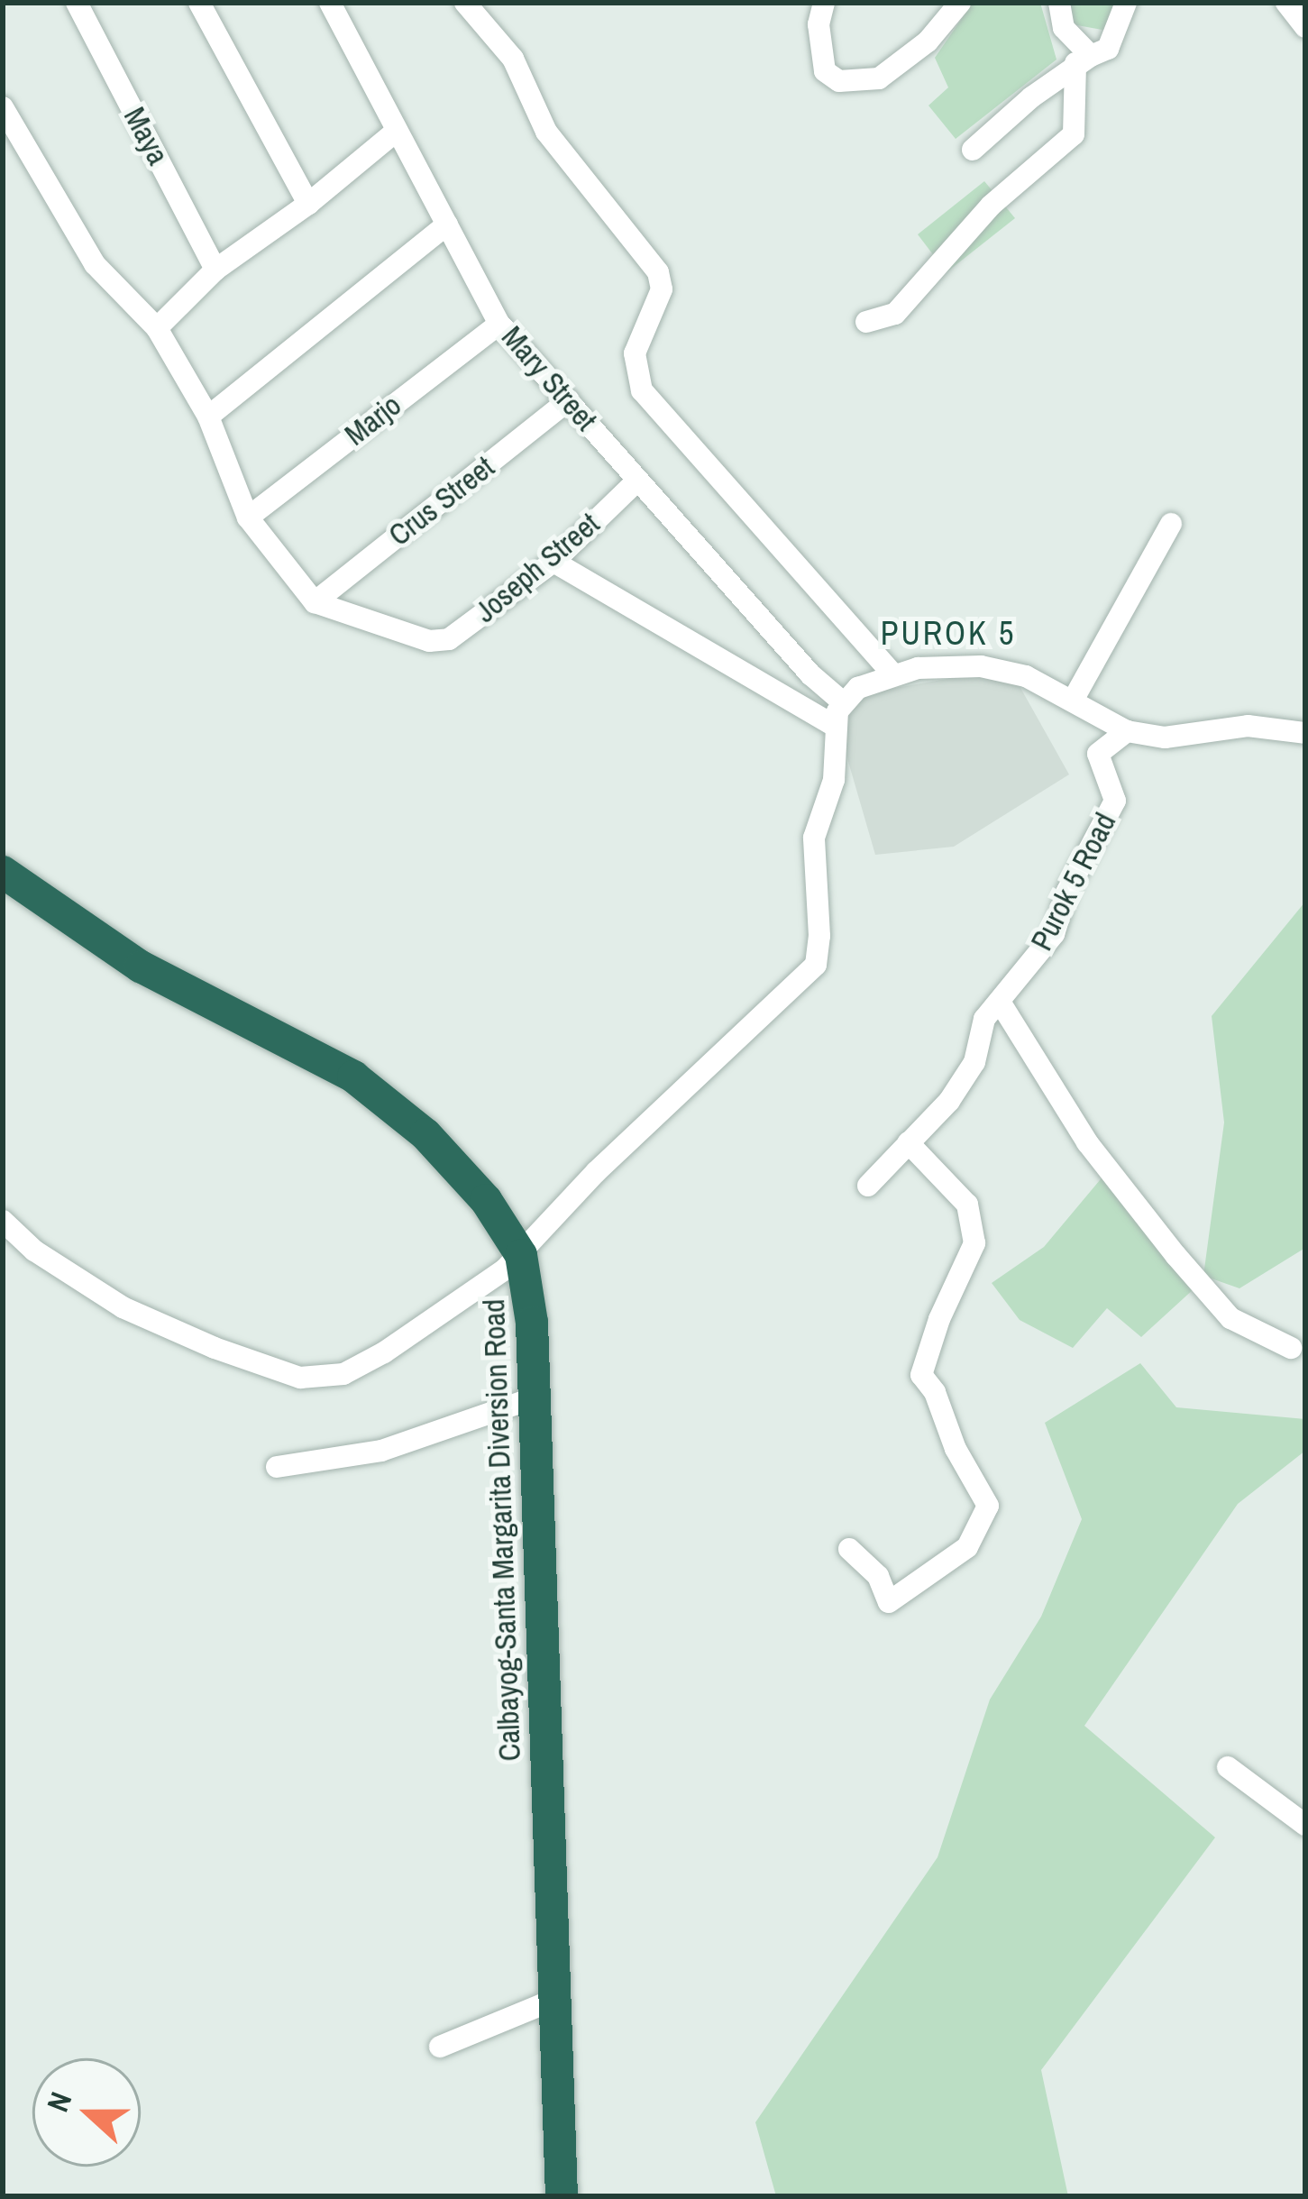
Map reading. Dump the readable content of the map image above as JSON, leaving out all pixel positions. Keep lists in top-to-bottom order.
{
  "streets": {
    "highway": ["Calbayog-Santa Margarita Diversion Road"],
    "street": [
      "Maya",
      "Mary Street",
      "Marjo",
      "Crus Street",
      "Joseph Street",
      "Purok 5 Road"
    ]
  },
  "crossings": [
    ["Mary Street", "Marjo"],
    ["Mary Street", "Crus Street"],
    ["Mary Street", "Joseph Street"],
    ["Crus Street", "Joseph Street"]
  ],
  "districts": ["PUROK 5"],
  "north": "left"
}
